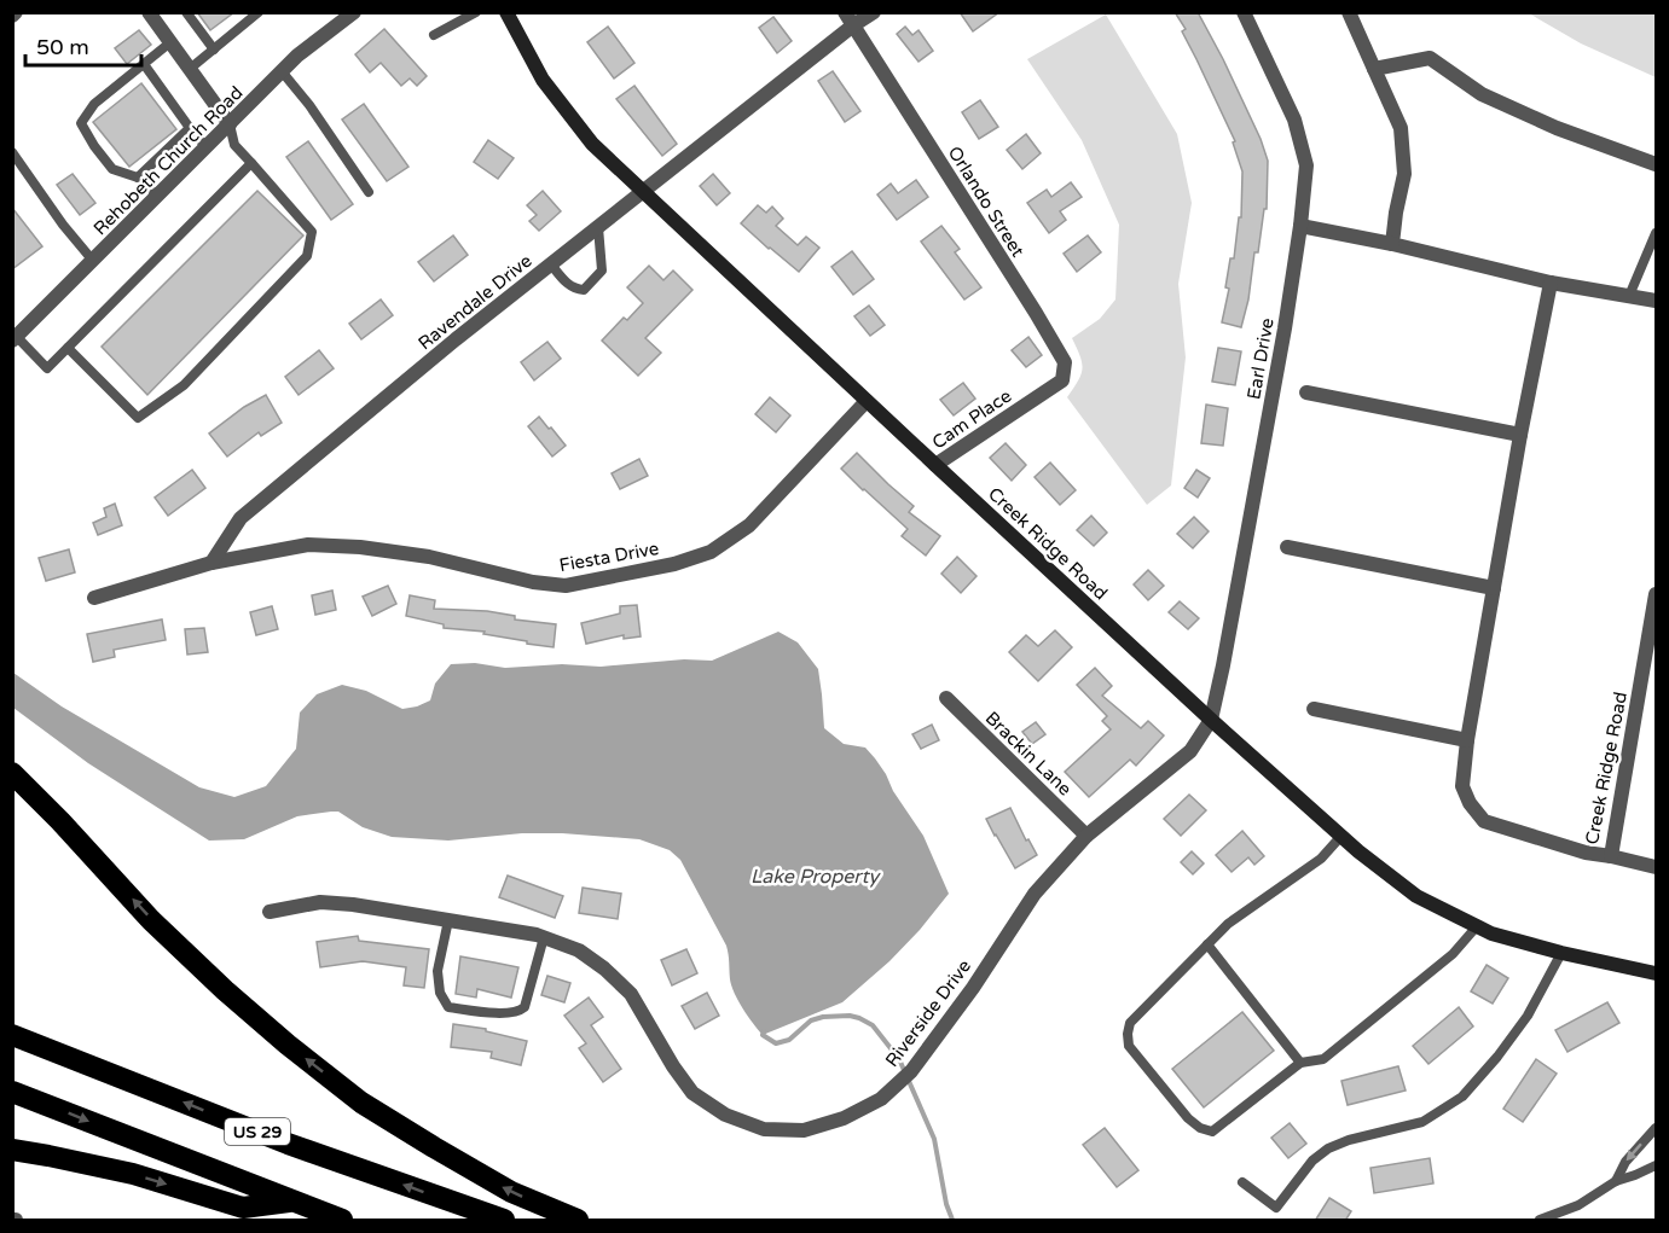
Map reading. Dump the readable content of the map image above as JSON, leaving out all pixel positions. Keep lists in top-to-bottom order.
{
  "streets": {
    "highway": ["US 29"],
    "main road": ["Creek Ridge Road"],
    "street": [
      "Rehobeth Church Road",
      "Orlando Street",
      "Ravendale Drive",
      "Earl Drive",
      "Cam Place",
      "Fiesta Drive",
      "Brackin Lane",
      "Riverside Drive"
    ]
  },
  "crossings": [
    ["Orlando Street", "Ravendale Drive"],
    ["Orlando Street", "Cam Place"],
    ["Ravendale Drive", "Creek Ridge Road"],
    ["Ravendale Drive", "Fiesta Drive"],
    ["Earl Drive", "Creek Ridge Road"],
    ["Earl Drive", "Riverside Drive"],
    ["Cam Place", "Creek Ridge Road"],
    ["Creek Ridge Road", "Fiesta Drive"],
    ["Creek Ridge Road", "Riverside Drive"],
    ["Brackin Lane", "Riverside Drive"]
  ],
  "water": ["Lake Property"],
  "scale_bar": "50 m"
}
